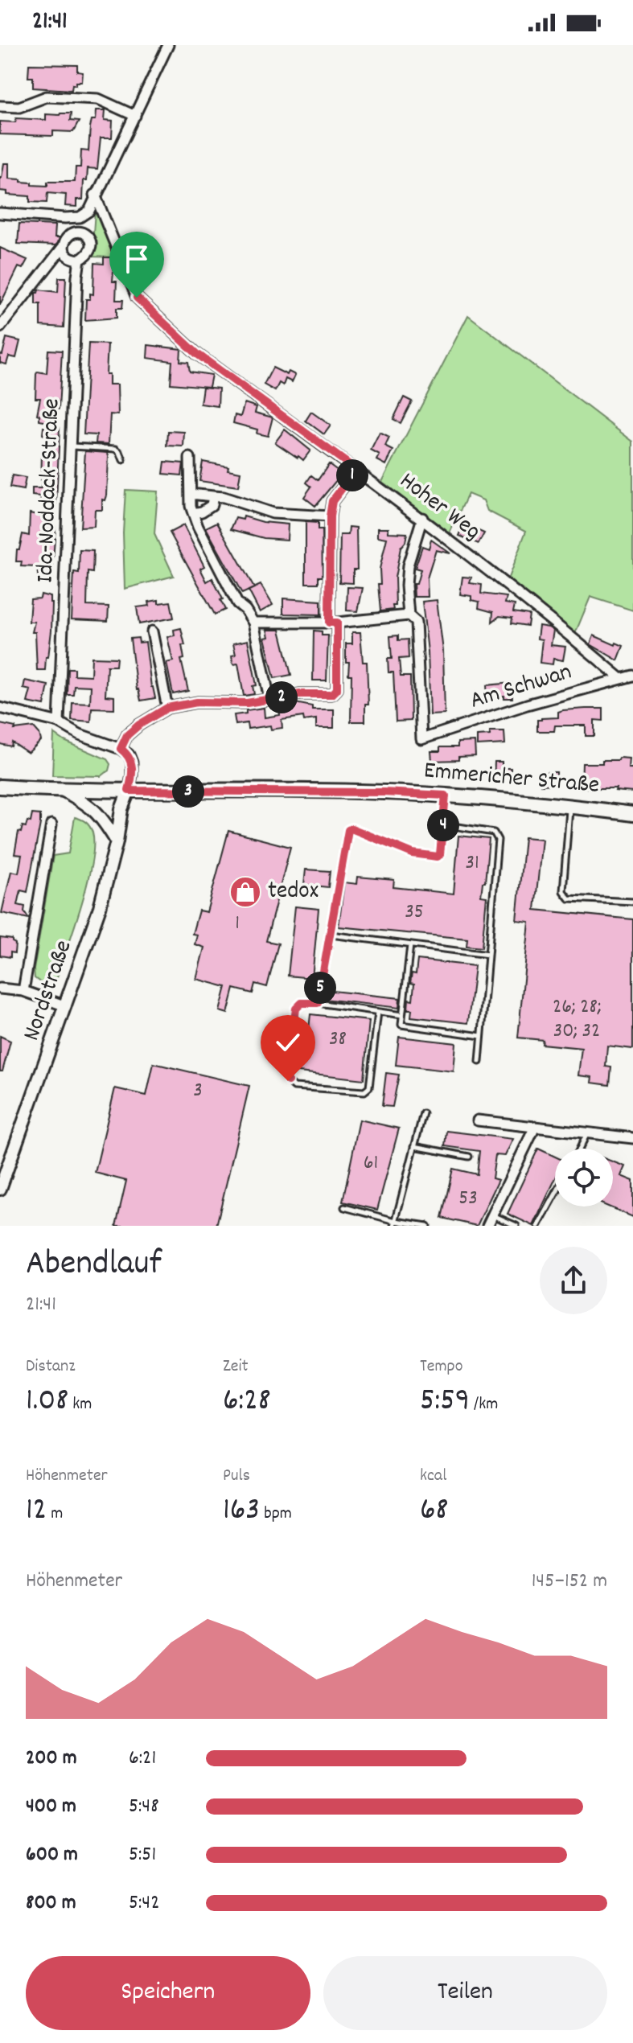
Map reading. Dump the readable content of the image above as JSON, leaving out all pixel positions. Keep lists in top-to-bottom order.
{
  "streets": {
    "main road": ["Emmericher Straße"],
    "street": [
      "Ida-Noddack-Straße",
      "Hoher Weg",
      "Am Schwan",
      "Nordstraße"
    ]
  },
  "crossings": [
    ["Hoher Weg", "Am Schwan"],
    ["Emmericher Straße", "Nordstraße"]
  ],
  "places": {
    "shop": ["tedox"]
  },
  "house_numbers": [
    "31",
    "35",
    "1",
    "26; 28; 30; 32",
    "38",
    "3",
    "61",
    "53"
  ],
  "page": {
    "status": "21:41",
    "pins": [
      "1",
      "2",
      "3",
      "4",
      "5"
    ],
    "heading": ["Abendlauf", "21:41"],
    "stats": [
      ["Distanz", "1.08 km"],
      ["Zeit", "6:28"],
      ["Tempo", "5:59 /km"],
      ["Höhenmeter", "12 m"],
      ["Puls", "163 bpm"],
      ["kcal", "68"]
    ],
    "chart": ["Höhenmeter", "145–152 m"],
    "list": [
      {
        "name": "200 m",
        "note": "6:21"
      },
      {
        "name": "400 m",
        "note": "5:48"
      },
      {
        "name": "600 m",
        "note": "5:51"
      },
      {
        "name": "800 m",
        "note": "5:42"
      }
    ],
    "buttons": ["Speichern", "Teilen"]
  }
}
